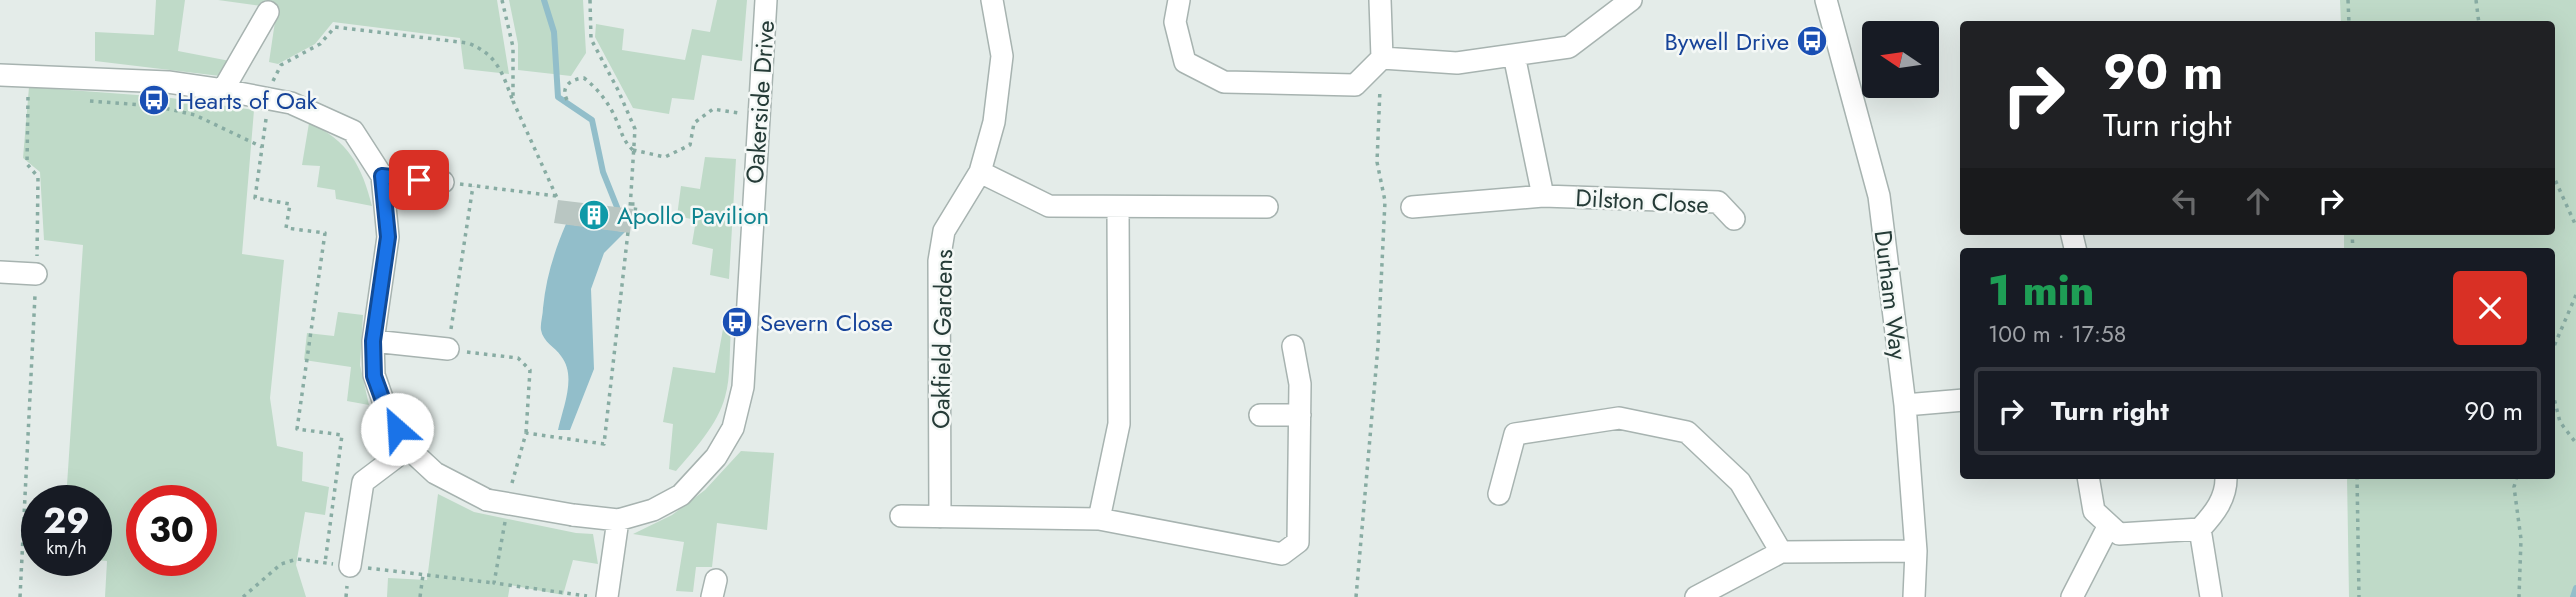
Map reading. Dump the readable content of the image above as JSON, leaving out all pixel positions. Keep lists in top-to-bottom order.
{
  "streets": {
    "street": [
      "Oakerside Drive",
      "Dilston Close",
      "Durham Way",
      "Oakfield Gardens"
    ]
  },
  "places": {
    "bus stop": ["Bywell Drive", "Hearts of Oak", "Severn Close"],
    "building": ["Apollo Pavilion"]
  },
  "north": "left",
  "page": {
    "turn": ["90 m", "Turn right"],
    "heading": ["1 min", "100 m · 17:58"],
    "list": [
      {
        "name": "Turn right",
        "value": "90 m"
      }
    ],
    "speed": "29 km/h",
    "limit": "30"
  }
}
